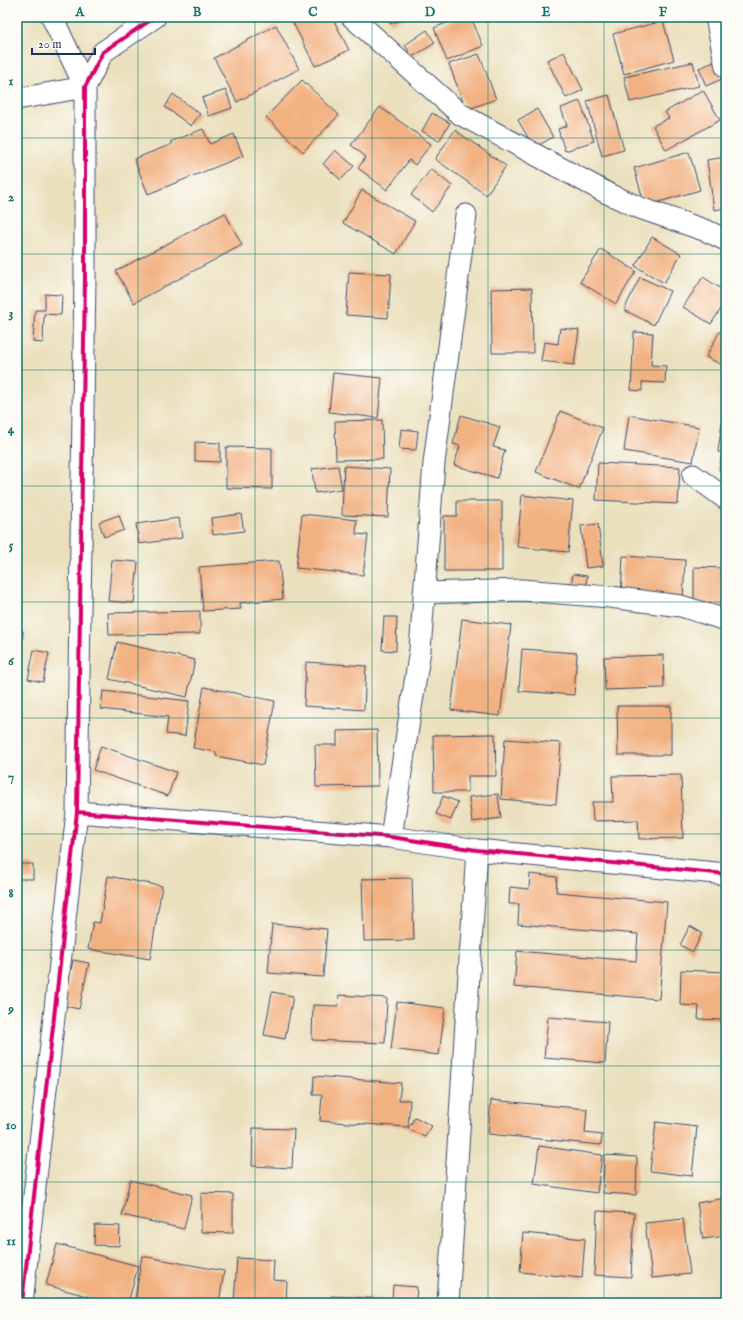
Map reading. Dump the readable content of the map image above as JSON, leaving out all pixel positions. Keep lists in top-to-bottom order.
{
  "scale_bar": "20 m",
  "grid": {
    "columns": [
      "A",
      "B",
      "C",
      "D",
      "E",
      "F"
    ],
    "rows": [
      "1",
      "2",
      "3",
      "4",
      "5",
      "6",
      "7",
      "8",
      "9",
      "10",
      "11"
    ]
  }
}
